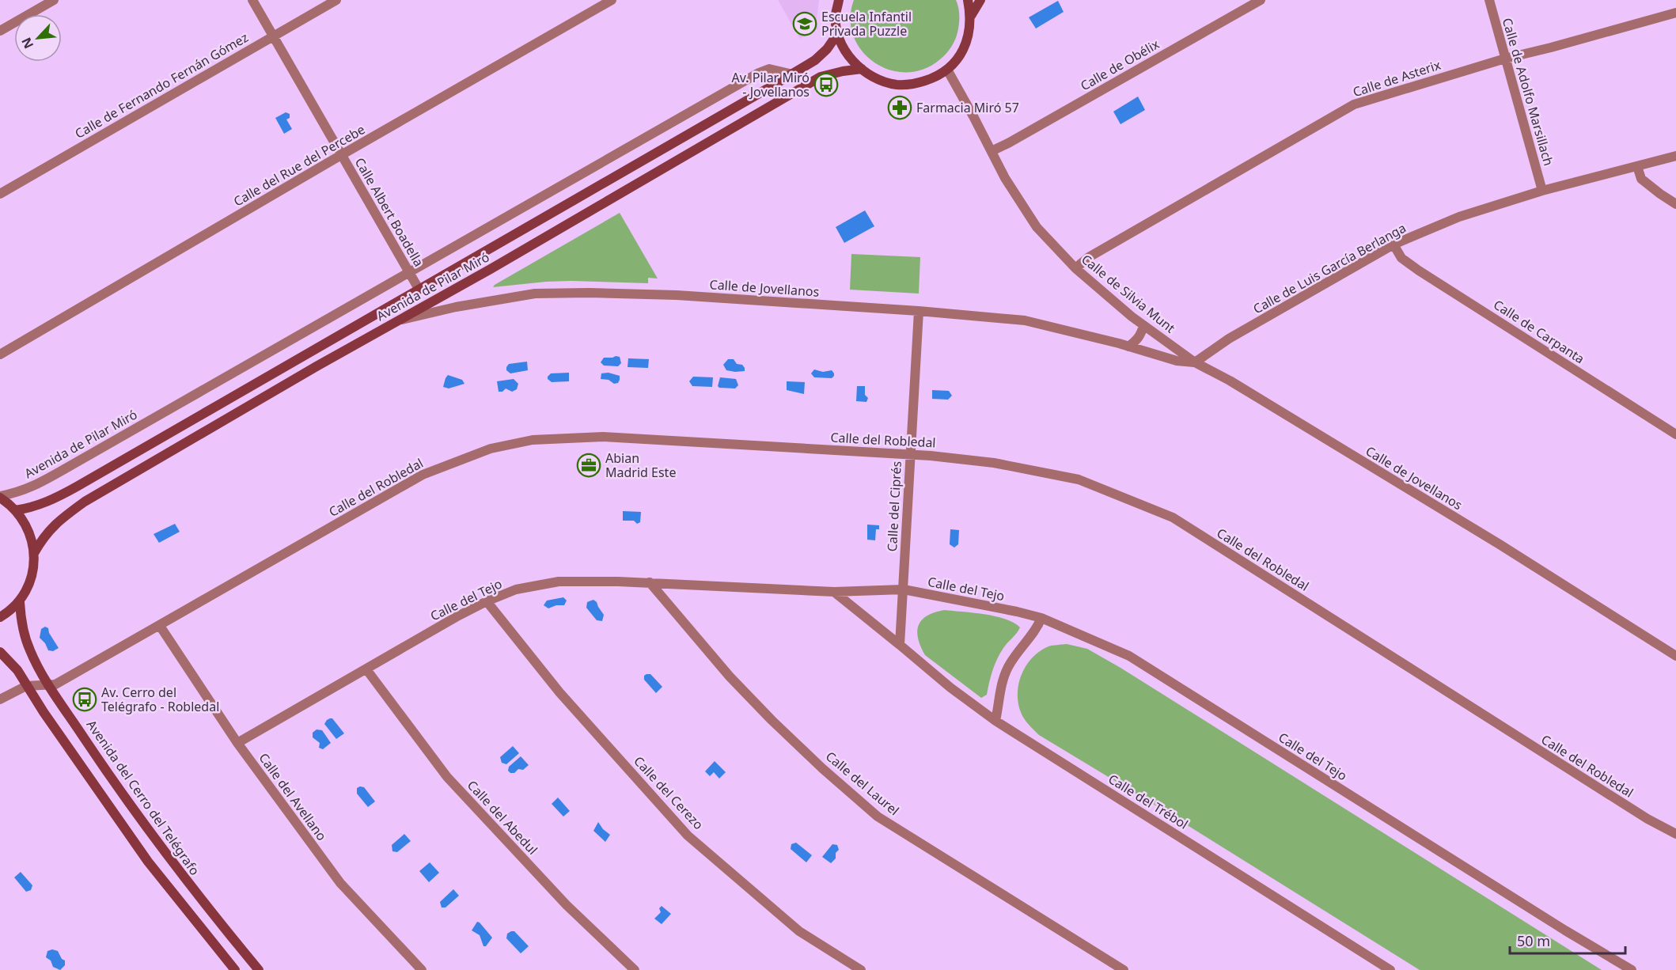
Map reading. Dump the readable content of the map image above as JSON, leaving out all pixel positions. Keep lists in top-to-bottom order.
{
  "streets": {
    "street": [
      "Calle de Obélix",
      "Calle de Asterix",
      "Calle de Fernando Fernán Gómez",
      "Calle de Adolfo Marsillach",
      "Calle del Rue del Percebe",
      "Calle Albert Boadella",
      "Calle de Luis García Berlanga",
      "Avenida de Pilar Miró",
      "Calle de Jovellanos",
      "Calle de Silvia Munt",
      "Calle de Carpanta",
      "Calle del Robledal",
      "Calle del Ciprés",
      "Calle del Tejo",
      "Calle del Laurel",
      "Calle del Cerezo",
      "Calle del Avellano",
      "Avenida del Cerro del Telégrafo",
      "Calle del Trébol",
      "Calle del Abedul"
    ]
  },
  "crossings": [
    ["Calle de Obélix", "Calle de Silvia Munt"],
    ["Calle de Asterix", "Calle de Adolfo Marsillach"],
    ["Calle de Asterix", "Calle de Silvia Munt"],
    ["Calle de Fernando Fernán Gómez", "Calle Albert Boadella"],
    ["Calle de Adolfo Marsillach", "Calle de Luis García Berlanga"],
    ["Calle del Rue del Percebe", "Calle Albert Boadella"],
    ["Calle Albert Boadella", "Avenida de Pilar Miró"],
    ["Calle de Luis García Berlanga", "Calle de Jovellanos"],
    ["Calle de Luis García Berlanga", "Calle de Silvia Munt"],
    ["Calle de Luis García Berlanga", "Calle de Carpanta"],
    ["Avenida de Pilar Miró", "Calle de Jovellanos"],
    ["Calle de Jovellanos", "Calle de Silvia Munt"],
    ["Calle de Jovellanos", "Calle del Ciprés"],
    ["Calle del Robledal", "Calle del Ciprés"],
    ["Calle del Robledal", "Calle del Avellano"],
    ["Calle del Robledal", "Avenida del Cerro del Telégrafo"],
    ["Calle del Ciprés", "Calle del Tejo"],
    ["Calle del Tejo", "Calle del Laurel"],
    ["Calle del Tejo", "Calle del Cerezo"],
    ["Calle del Tejo", "Calle del Avellano"],
    ["Calle del Tejo", "Calle del Trébol"],
    ["Calle del Tejo", "Calle del Abedul"]
  ],
  "places": {
    "school or university": ["Escuela Infantil Privada Puzzle"],
    "bus stop": ["Av. Pilar Miró - Jovellanos", "Av. Cerro del Telégrafo - Robledal"],
    "pharmacy": ["Farmacia Miró 57"],
    "office": ["Abian Madrid Este"]
  },
  "scale_bar": "50 m",
  "north": "bottom left"
}
